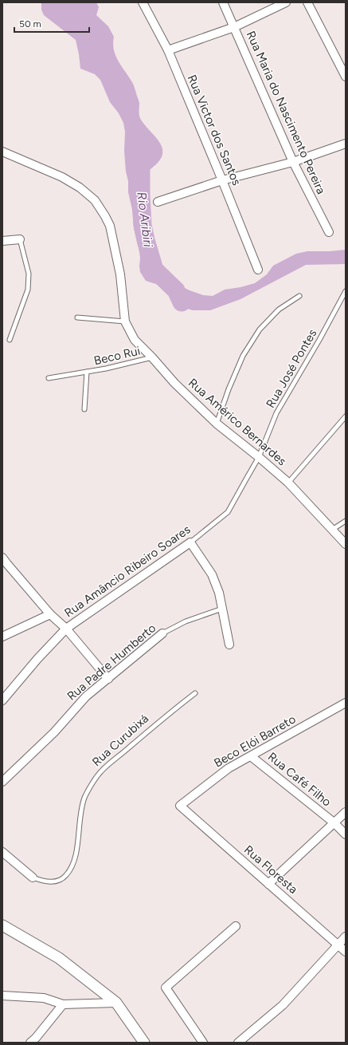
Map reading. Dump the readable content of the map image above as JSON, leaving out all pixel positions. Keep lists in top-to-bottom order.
{
  "streets": {
    "street": [
      "Rua Maria do Nascimento Pereira",
      "Rua Victor dos Santos",
      "Rua Américo Bernardes",
      "Rua Amâncio Ribeiro Soares",
      "Rua Padre Humberto",
      "Beco Elói Barreto",
      "Rua Café Filho",
      "Rua Floresta"
    ],
    "lane": ["Beco Rui", "Rua José Pontes", "Rua Curubixá"]
  },
  "crossings": [
    ["Beco Rui", "Rua Américo Bernardes"],
    ["Rua José Pontes", "Rua Américo Bernardes"],
    ["Rua José Pontes", "Rua Amâncio Ribeiro Soares"],
    ["Rua Américo Bernardes", "Rua Amâncio Ribeiro Soares"],
    ["Beco Elói Barreto", "Rua Café Filho"],
    ["Beco Elói Barreto", "Rua Floresta"]
  ],
  "water": ["Rio Aribiri"],
  "scale_bar": "50 m"
}
